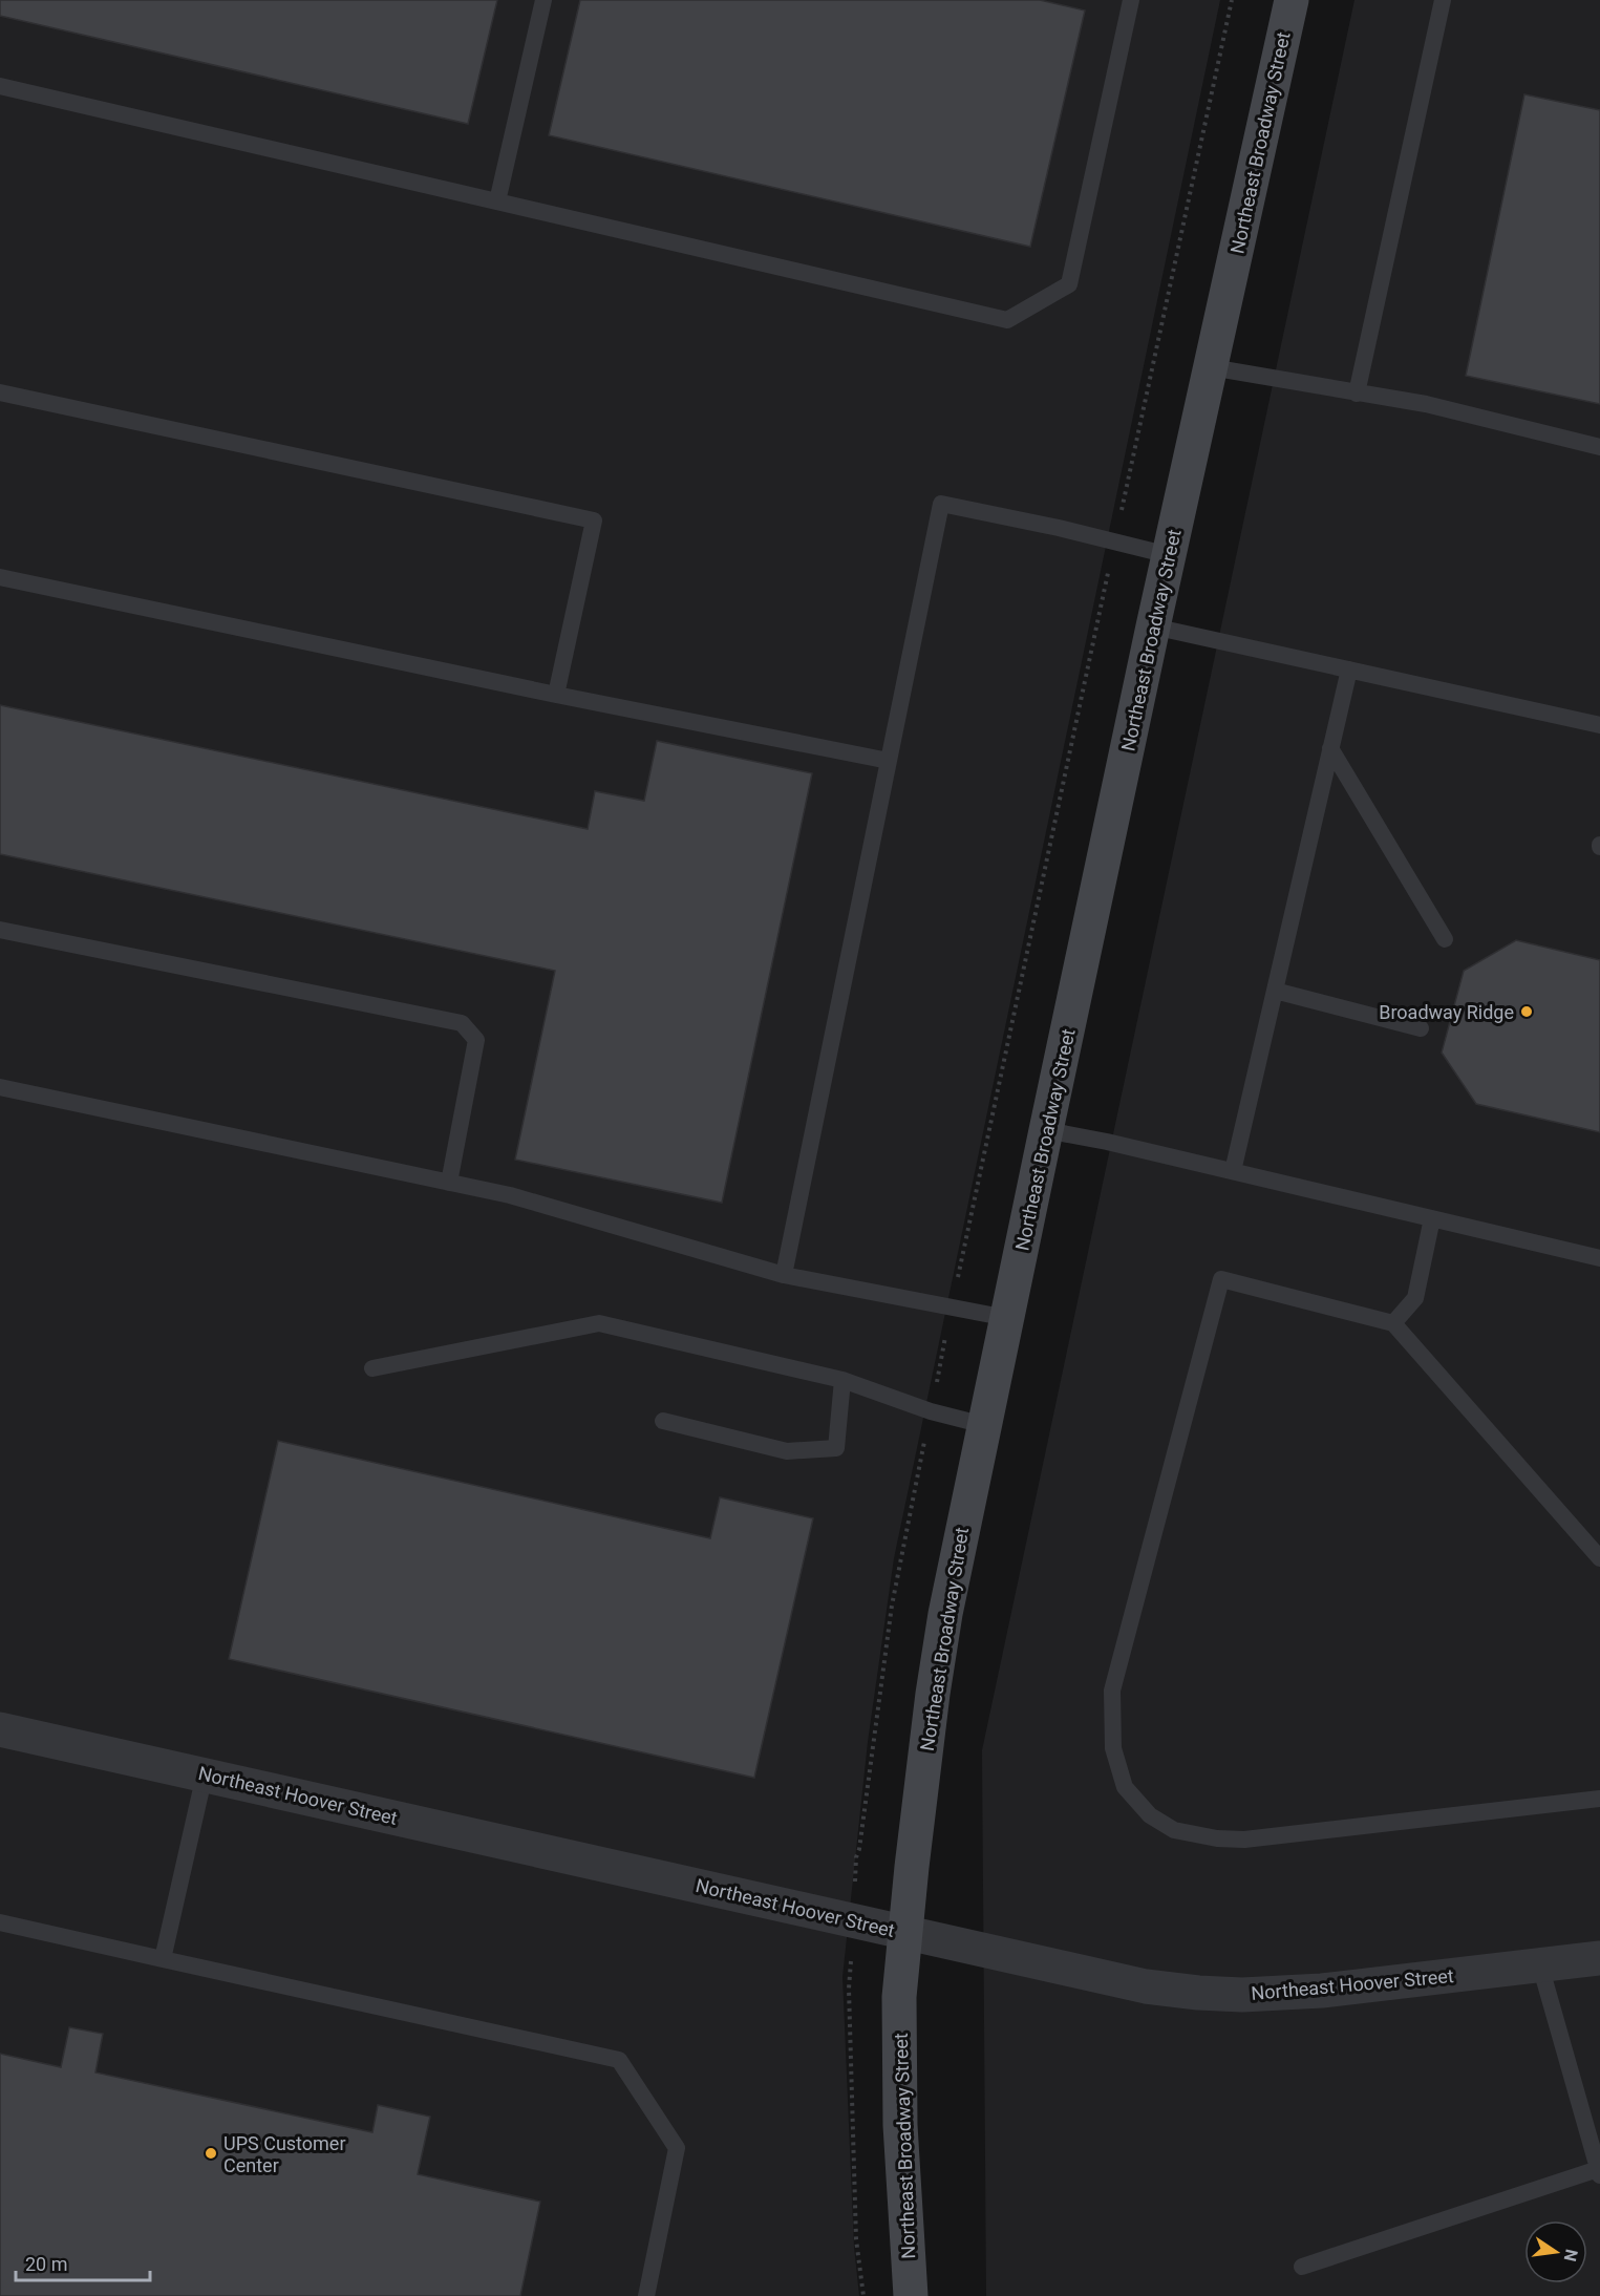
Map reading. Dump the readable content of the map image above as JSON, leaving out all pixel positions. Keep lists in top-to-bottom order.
{
  "streets": {
    "main road": ["Northeast Broadway Street"],
    "street": ["Northeast Hoover Street"]
  },
  "crossings": [
    ["Northeast Broadway Street", "Northeast Hoover Street"]
  ],
  "places": ["Broadway Ridge", "UPS Customer Center"],
  "scale_bar": "20 m",
  "north": "right"
}
